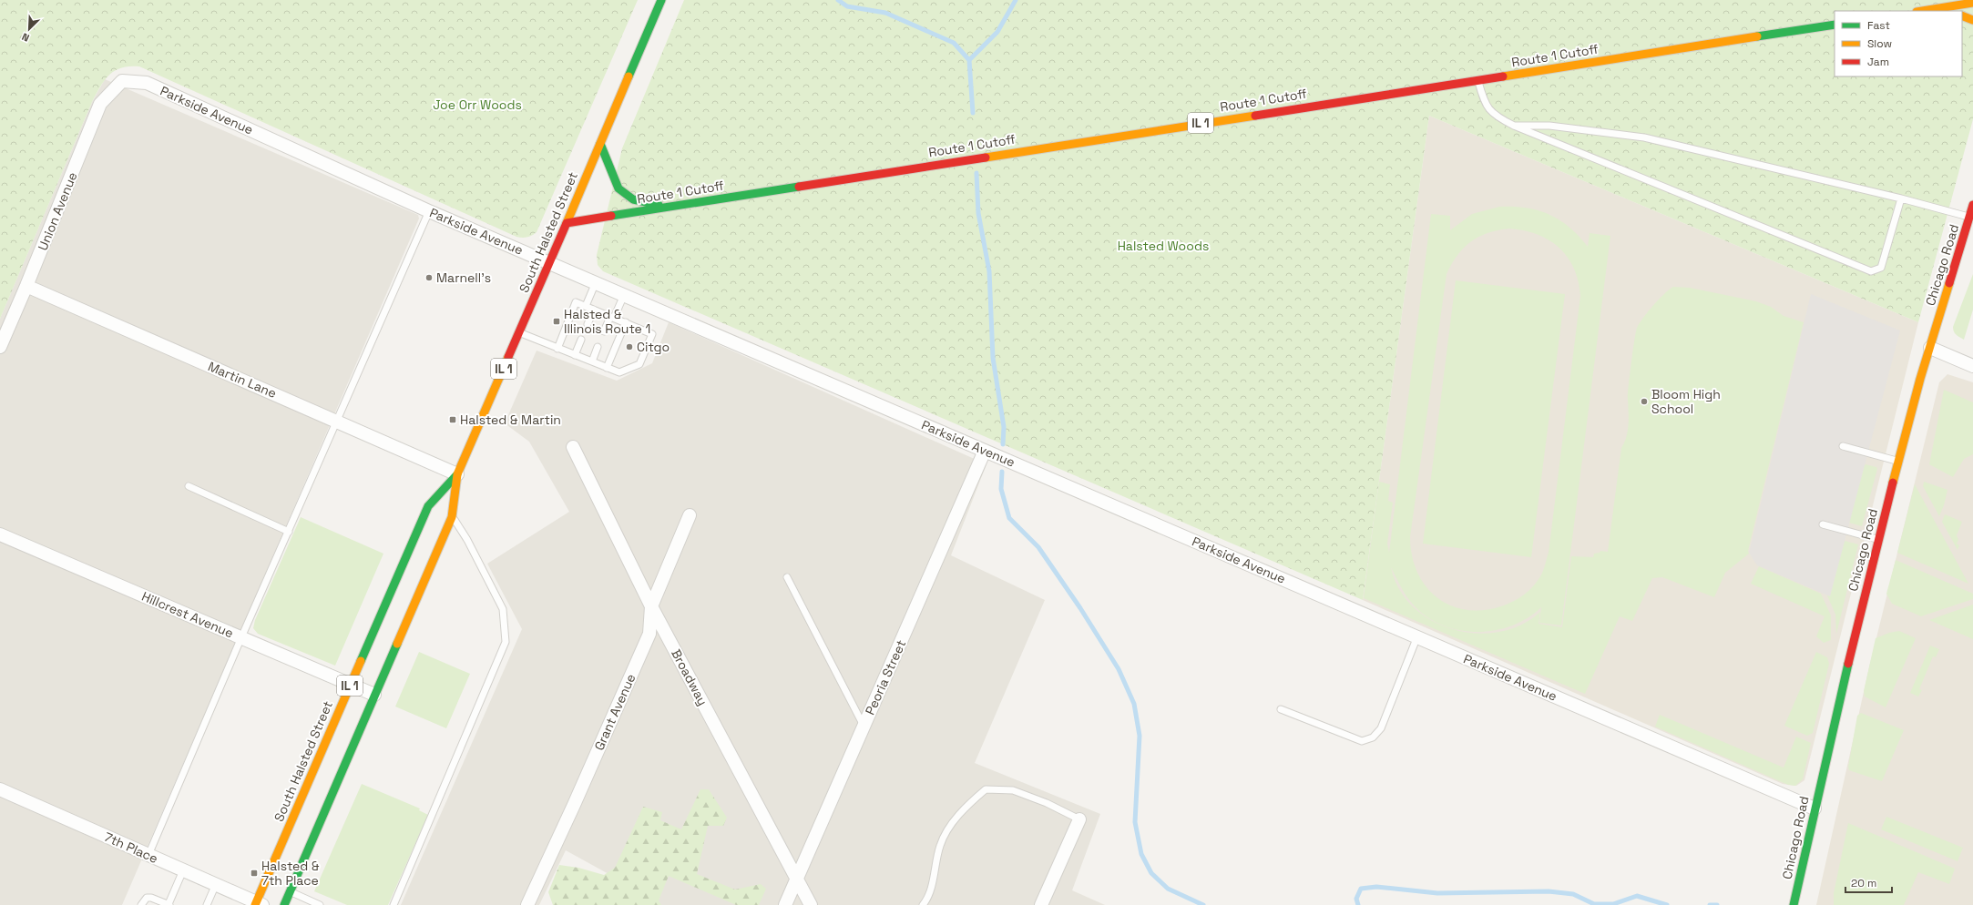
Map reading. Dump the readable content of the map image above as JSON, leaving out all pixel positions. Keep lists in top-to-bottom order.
{
  "streets": {
    "main road": [
      "Route 1 Cutoff",
      "IL 1",
      "South Halsted Street",
      "Chicago Road"
    ],
    "street": [
      "Parkside Avenue",
      "Union Avenue",
      "Martin Lane",
      "Hillcrest Avenue",
      "Broadway",
      "Peoria Street",
      "Grant Avenue",
      "7th Place"
    ]
  },
  "crossings": [
    ["Route 1 Cutoff", "South Halsted Street"],
    ["Parkside Avenue", "Union Avenue"],
    ["Parkside Avenue", "South Halsted Street"],
    ["Parkside Avenue", "Chicago Road"],
    ["Parkside Avenue", "Peoria Street"],
    ["Union Avenue", "Martin Lane"],
    ["South Halsted Street", "Martin Lane"],
    ["South Halsted Street", "Hillcrest Avenue"],
    ["South Halsted Street", "7th Place"],
    ["Broadway", "Peoria Street"],
    ["Broadway", "Grant Avenue"]
  ],
  "parks": ["Joe Orr Woods", "Halsted Woods"],
  "places": {
    "other": ["Marnell's", "Citgo", "Bloom High School"],
    "transit": ["Halsted & Illinois Route 1", "Halsted & Martin", "Halsted & 7th Place"]
  },
  "legend": ["Fast", "Slow", "Jam"],
  "scale_bar": "20 m",
  "north": "bottom left"
}
